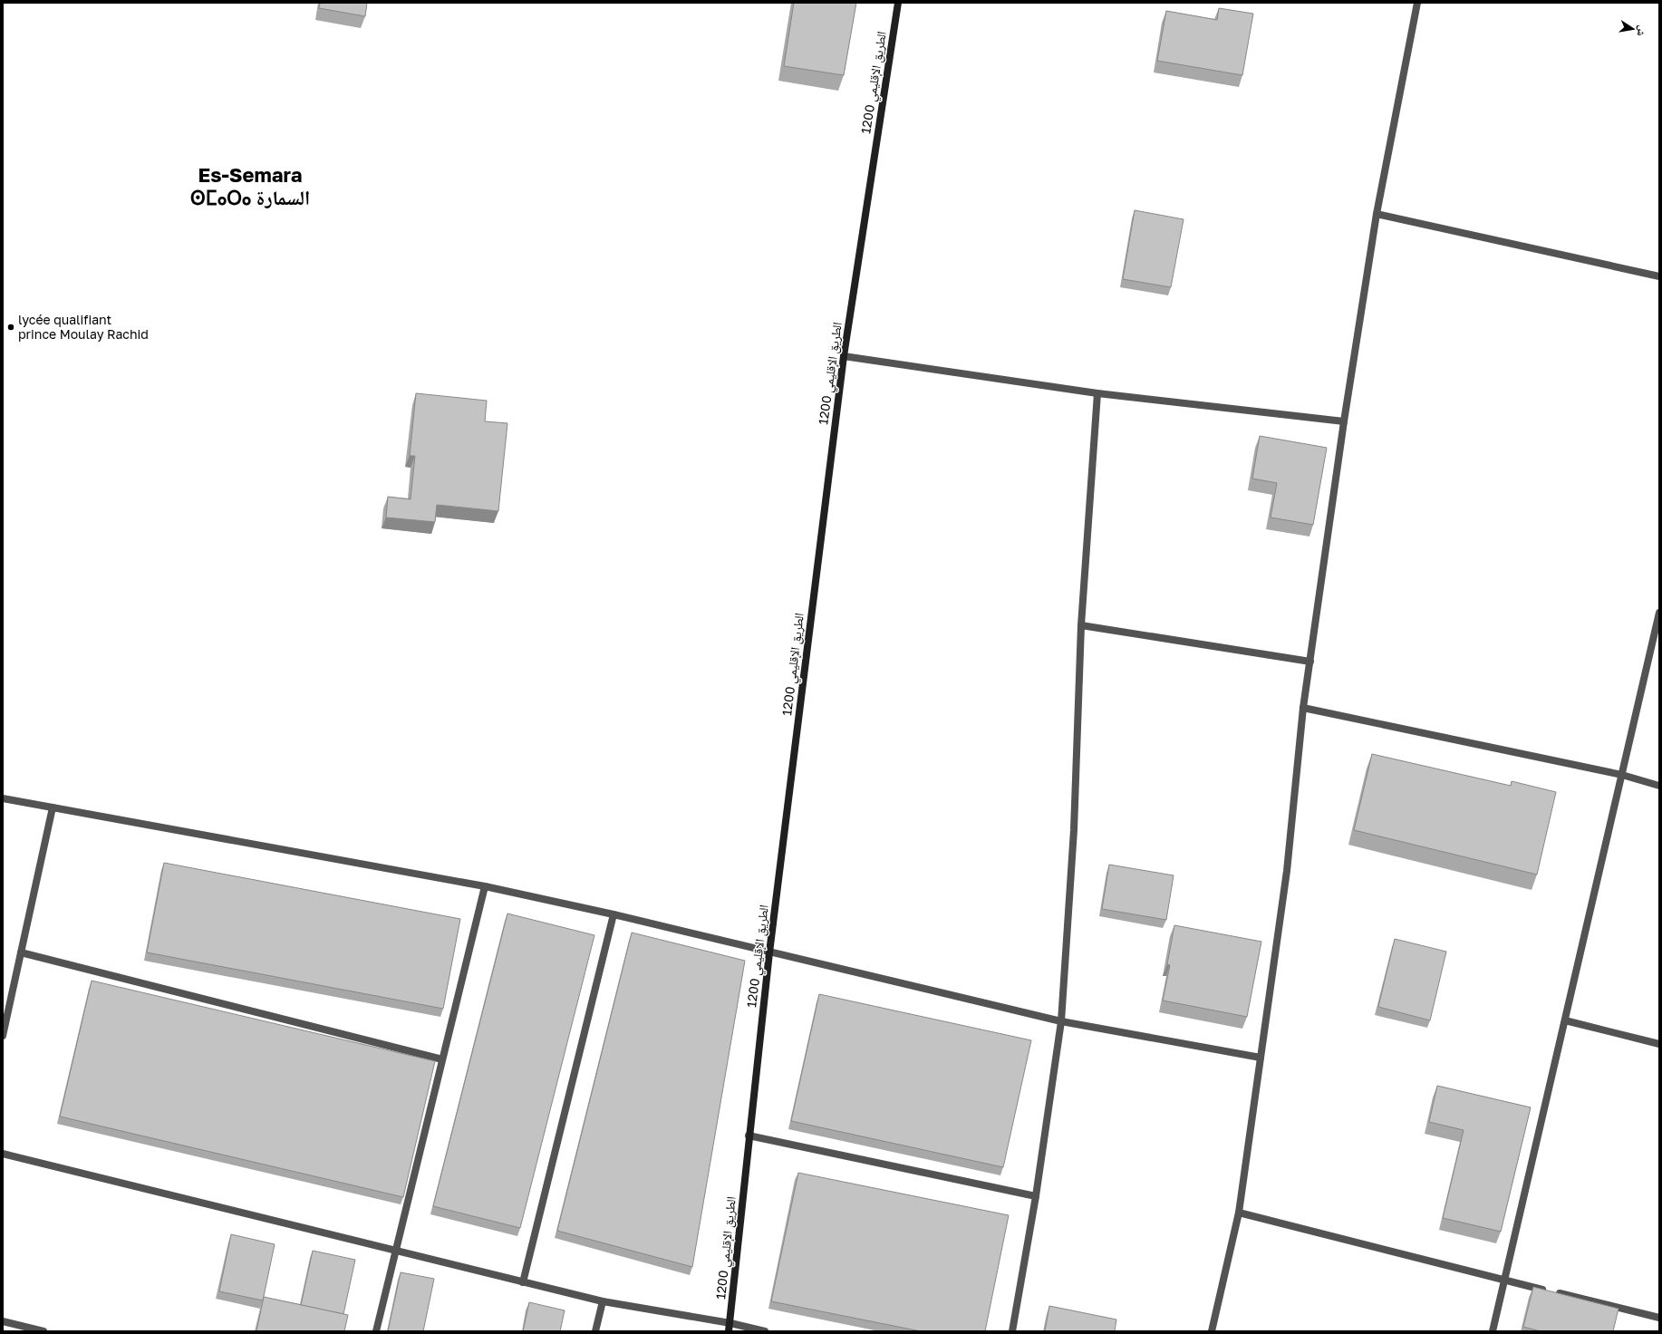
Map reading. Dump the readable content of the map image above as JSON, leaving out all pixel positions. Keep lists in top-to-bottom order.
{
  "streets": {
    "street": ["الطريق الإقليمي 1200"]
  },
  "districts": ["Es-Semara ⵙⵎⴰⵔⴰ السمارة"],
  "places": ["lycée qualifiant prince Moulay Rachid"],
  "north": "right"
}
